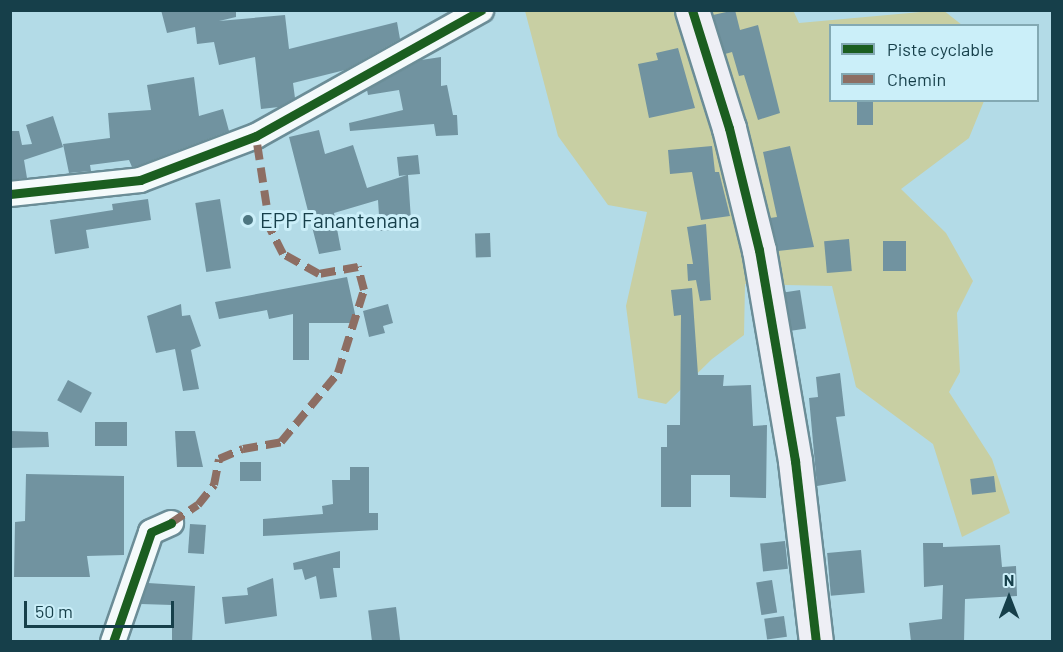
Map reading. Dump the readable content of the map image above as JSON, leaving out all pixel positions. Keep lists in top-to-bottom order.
{
  "places": ["EPP Fanantenana"],
  "legend": ["Piste cyclable", "Chemin"],
  "scale_bar": "50 m",
  "north": "top"
}
